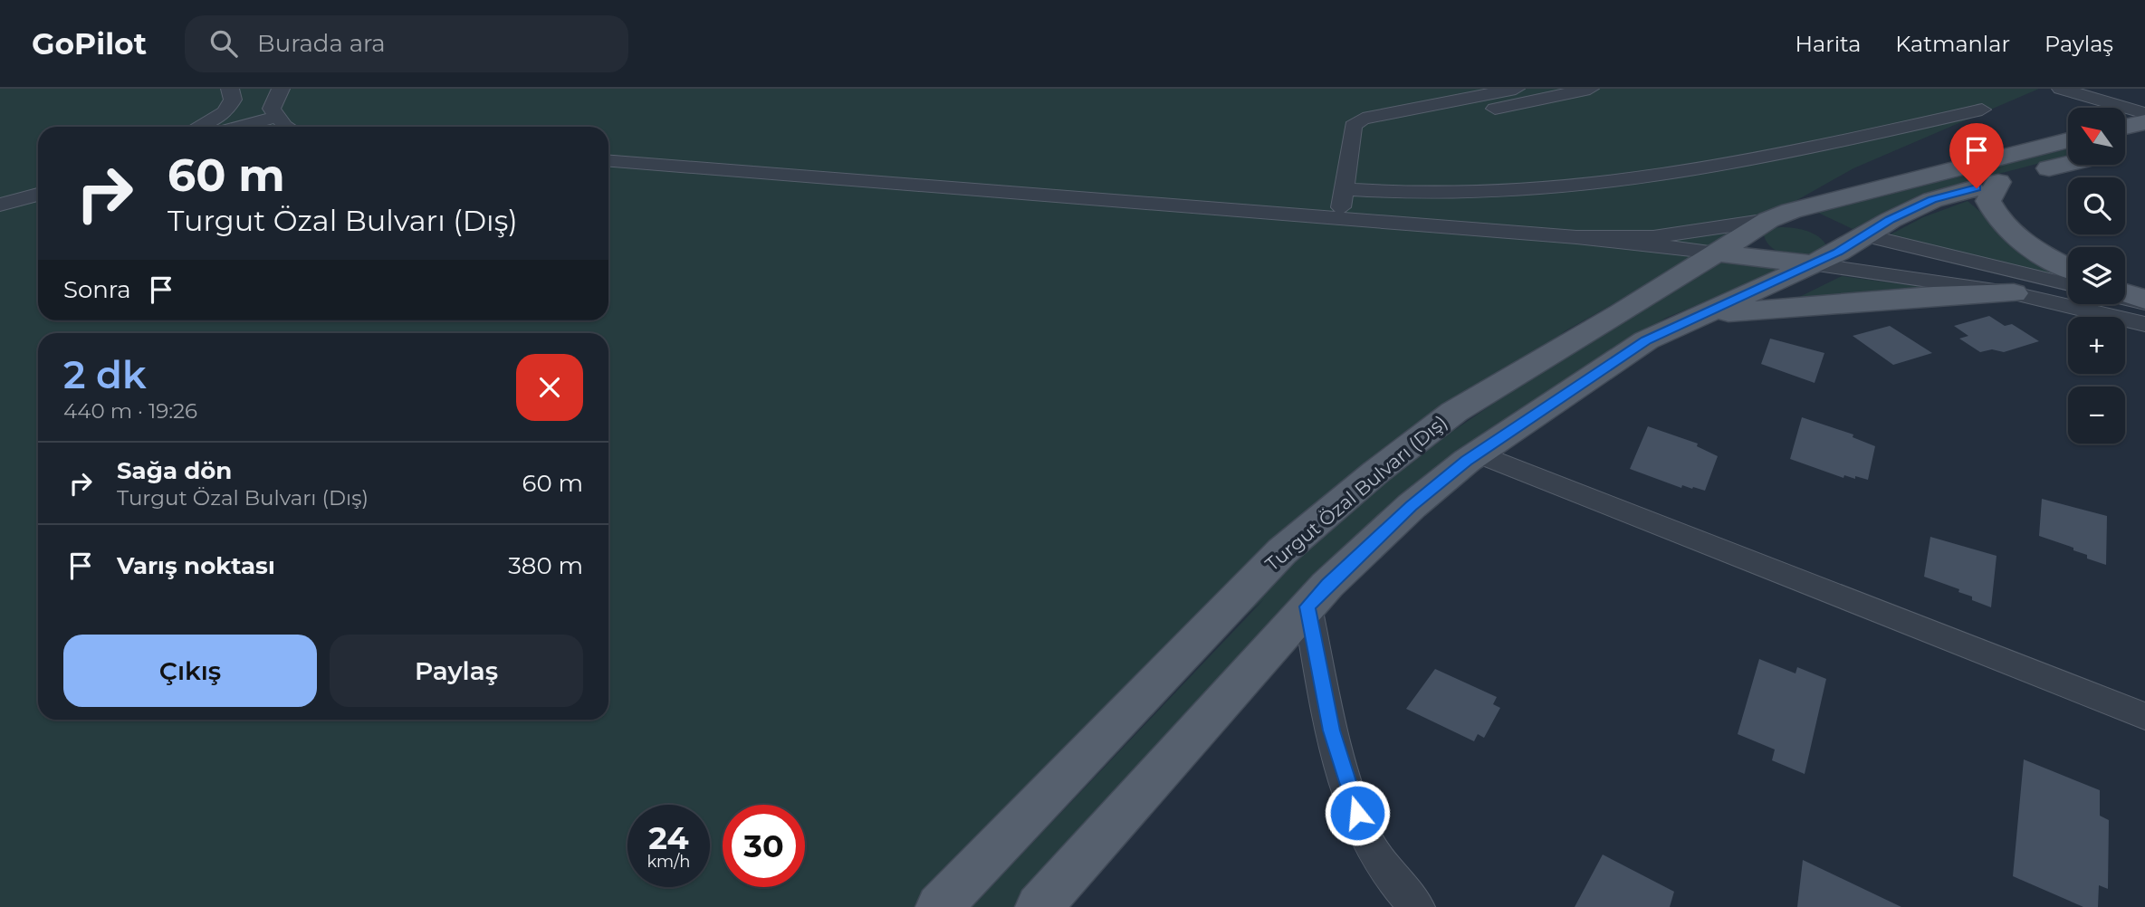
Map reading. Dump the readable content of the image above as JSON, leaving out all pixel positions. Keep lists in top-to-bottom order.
{
  "streets": {
    "main road": ["Turgut Özal Bulvarı (Dış)"]
  },
  "north": "top left",
  "page": {
    "header": "GoPilot",
    "search": "Burada ara",
    "nav": ["Harita", "Katmanlar", "Paylaş"],
    "map_buttons": ["+", "−"],
    "turn": ["60 m", "Turgut Özal Bulvarı (Dış)"],
    "then": "Sonra",
    "heading": ["2 dk", "440 m · 19:26"],
    "list": [
      {
        "name": "Sağa dön",
        "note": "Turgut Özal Bulvarı (Dış)",
        "value": "60 m"
      },
      {
        "name": "Varış noktası",
        "value": "380 m"
      }
    ],
    "buttons": ["Çıkış", "Paylaş"],
    "speed": "24 km/h",
    "limit": "30"
  }
}
